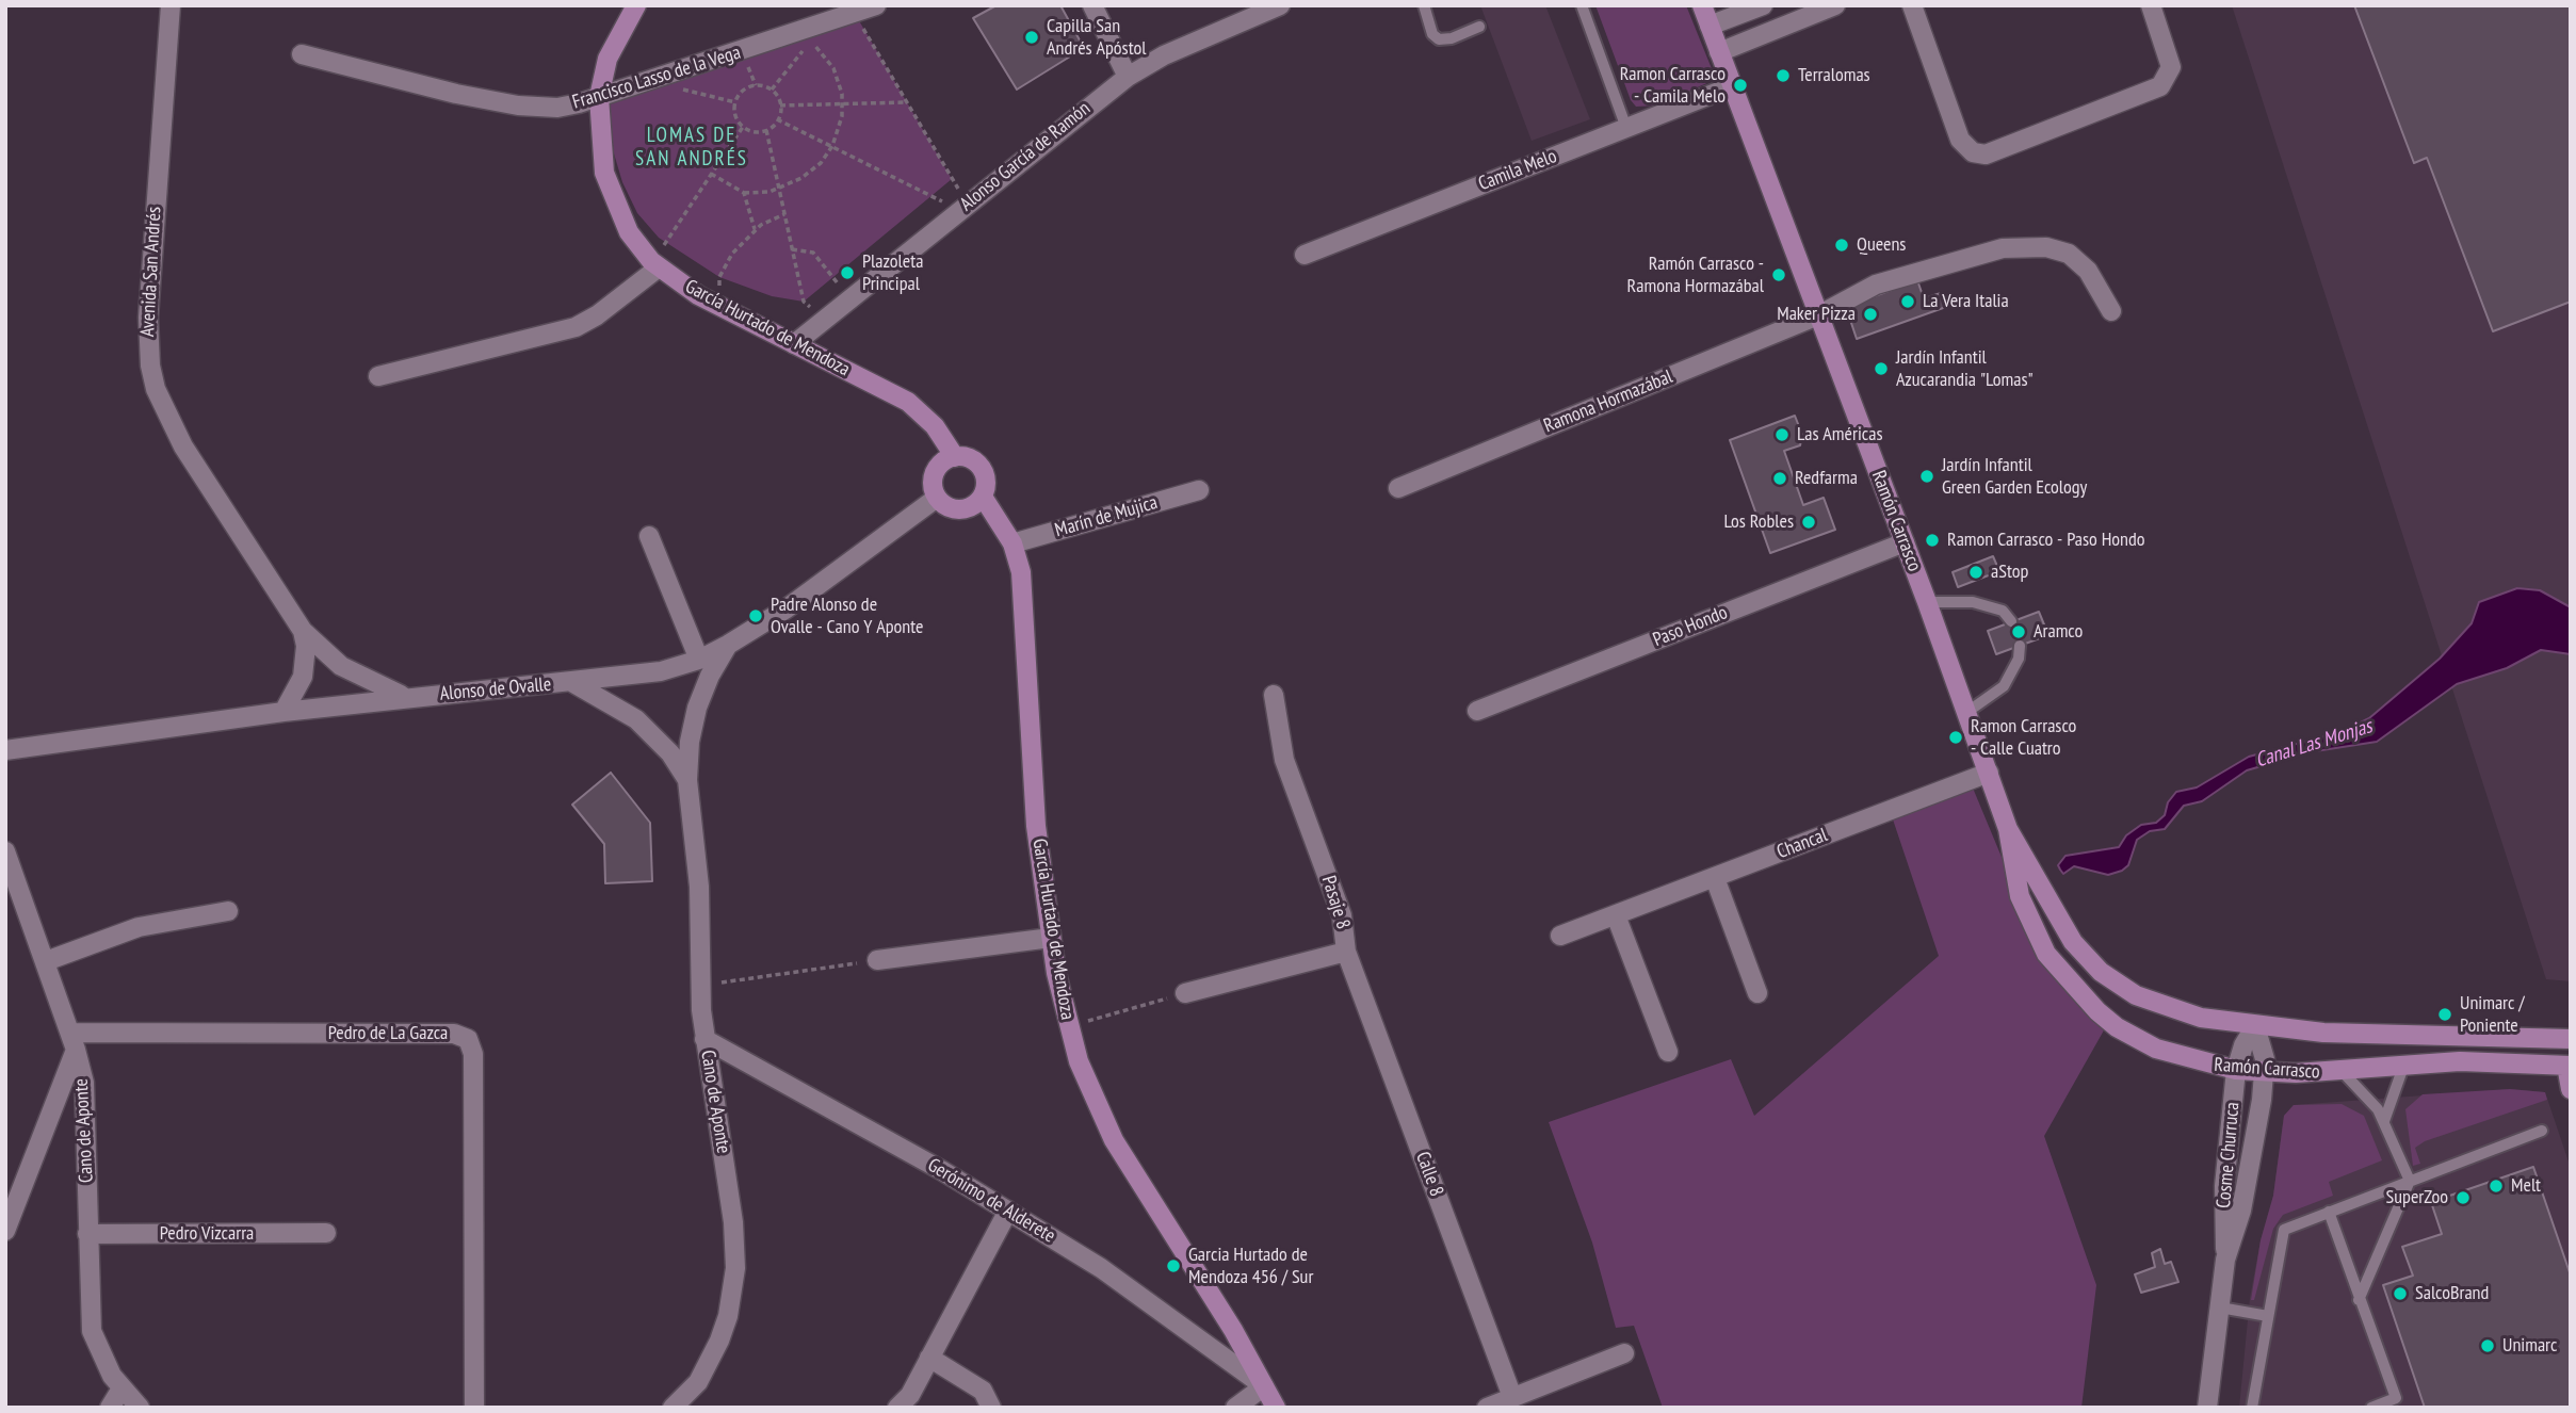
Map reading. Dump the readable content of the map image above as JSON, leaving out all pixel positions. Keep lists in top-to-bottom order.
{
  "streets": {
    "main road": ["García Hurtado de Mendoza", "Ramón Carrasco"],
    "street": [
      "Francisco Lasso de la Vega",
      "Alonso García de Ramón",
      "Camila Melo",
      "Avenida San Andrés",
      "Ramona Hormazábal",
      "Marín de Mujica",
      "Paso Hondo",
      "Alonso de Ovalle",
      "Chancal",
      "Pasaje 8",
      "Pedro de La Gazca",
      "Cano de Aponte",
      "Cosme Churruca",
      "Calle 8",
      "Gerónimo de Alderete",
      "Pedro Vizcarra"
    ]
  },
  "crossings": [
    ["Francisco Lasso de la Vega", "García Hurtado de Mendoza"],
    ["Alonso García de Ramón", "García Hurtado de Mendoza"],
    ["Camila Melo", "Ramón Carrasco"],
    ["Avenida San Andrés", "Alonso de Ovalle"],
    ["García Hurtado de Mendoza", "Marín de Mujica"],
    ["García Hurtado de Mendoza", "Alonso de Ovalle"],
    ["García Hurtado de Mendoza", "Gerónimo de Alderete"],
    ["Ramona Hormazábal", "Ramón Carrasco"],
    ["Ramón Carrasco", "Paso Hondo"],
    ["Ramón Carrasco", "Chancal"],
    ["Ramón Carrasco", "Cosme Churruca"],
    ["Alonso de Ovalle", "Cano de Aponte"],
    ["Pasaje 8", "Calle 8"],
    ["Pedro de La Gazca", "Cano de Aponte"],
    ["Cano de Aponte", "Gerónimo de Alderete"],
    ["Cano de Aponte", "Pedro Vizcarra"]
  ],
  "districts": ["LOMAS DE SAN ANDRÉS"],
  "water": ["Canal Las Monjas"],
  "places": [
    "Capilla San Andrés Apóstol",
    "Terralomas",
    "Ramon Carrasco - Camila Melo",
    "Queens",
    "Plazoleta Principal",
    "Ramón Carrasco - Ramona Hormazábal",
    "La Vera Italia",
    "Maker Pizza",
    "Jardín Infantil Azucarandia \"Lomas\"",
    "Las Américas",
    "Jardín Infantil Green Garden Ecology",
    "Redfarma",
    "Los Robles",
    "Ramon Carrasco - Paso Hondo",
    "aStop",
    "Padre Alonso de Ovalle - Cano Y Aponte",
    "Aramco",
    "Ramon Carrasco - Calle Cuatro",
    "Unimarc / Poniente",
    "Melt",
    "SuperZoo",
    "Garcia Hurtado de Mendoza 456 / Sur",
    "SalcoBrand",
    "Unimarc"
  ]
}
